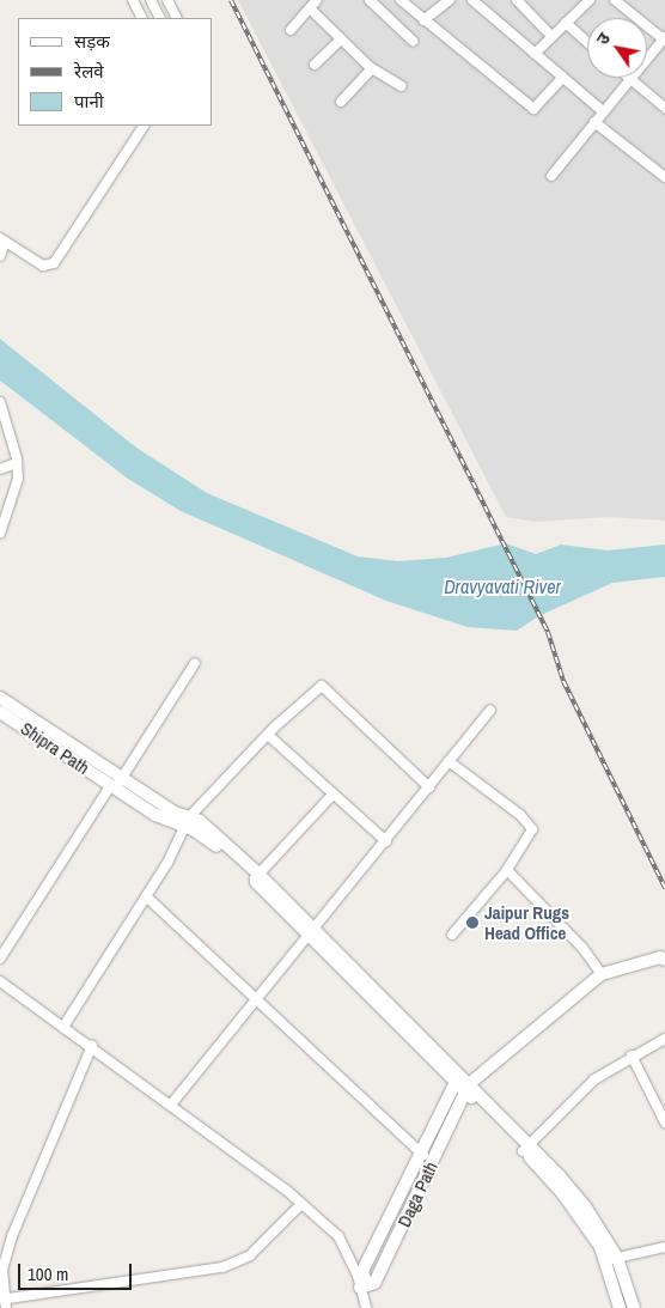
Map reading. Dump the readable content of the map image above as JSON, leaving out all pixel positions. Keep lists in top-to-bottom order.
{
  "streets": {
    "street": ["Shipra Path", "Daga Path"]
  },
  "water": ["Dravyavati River"],
  "places": ["Jaipur Rugs Head Office"],
  "legend": ["सड़क", "रेलवे", "पानी"],
  "scale_bar": "100 m",
  "north": "top left"
}
